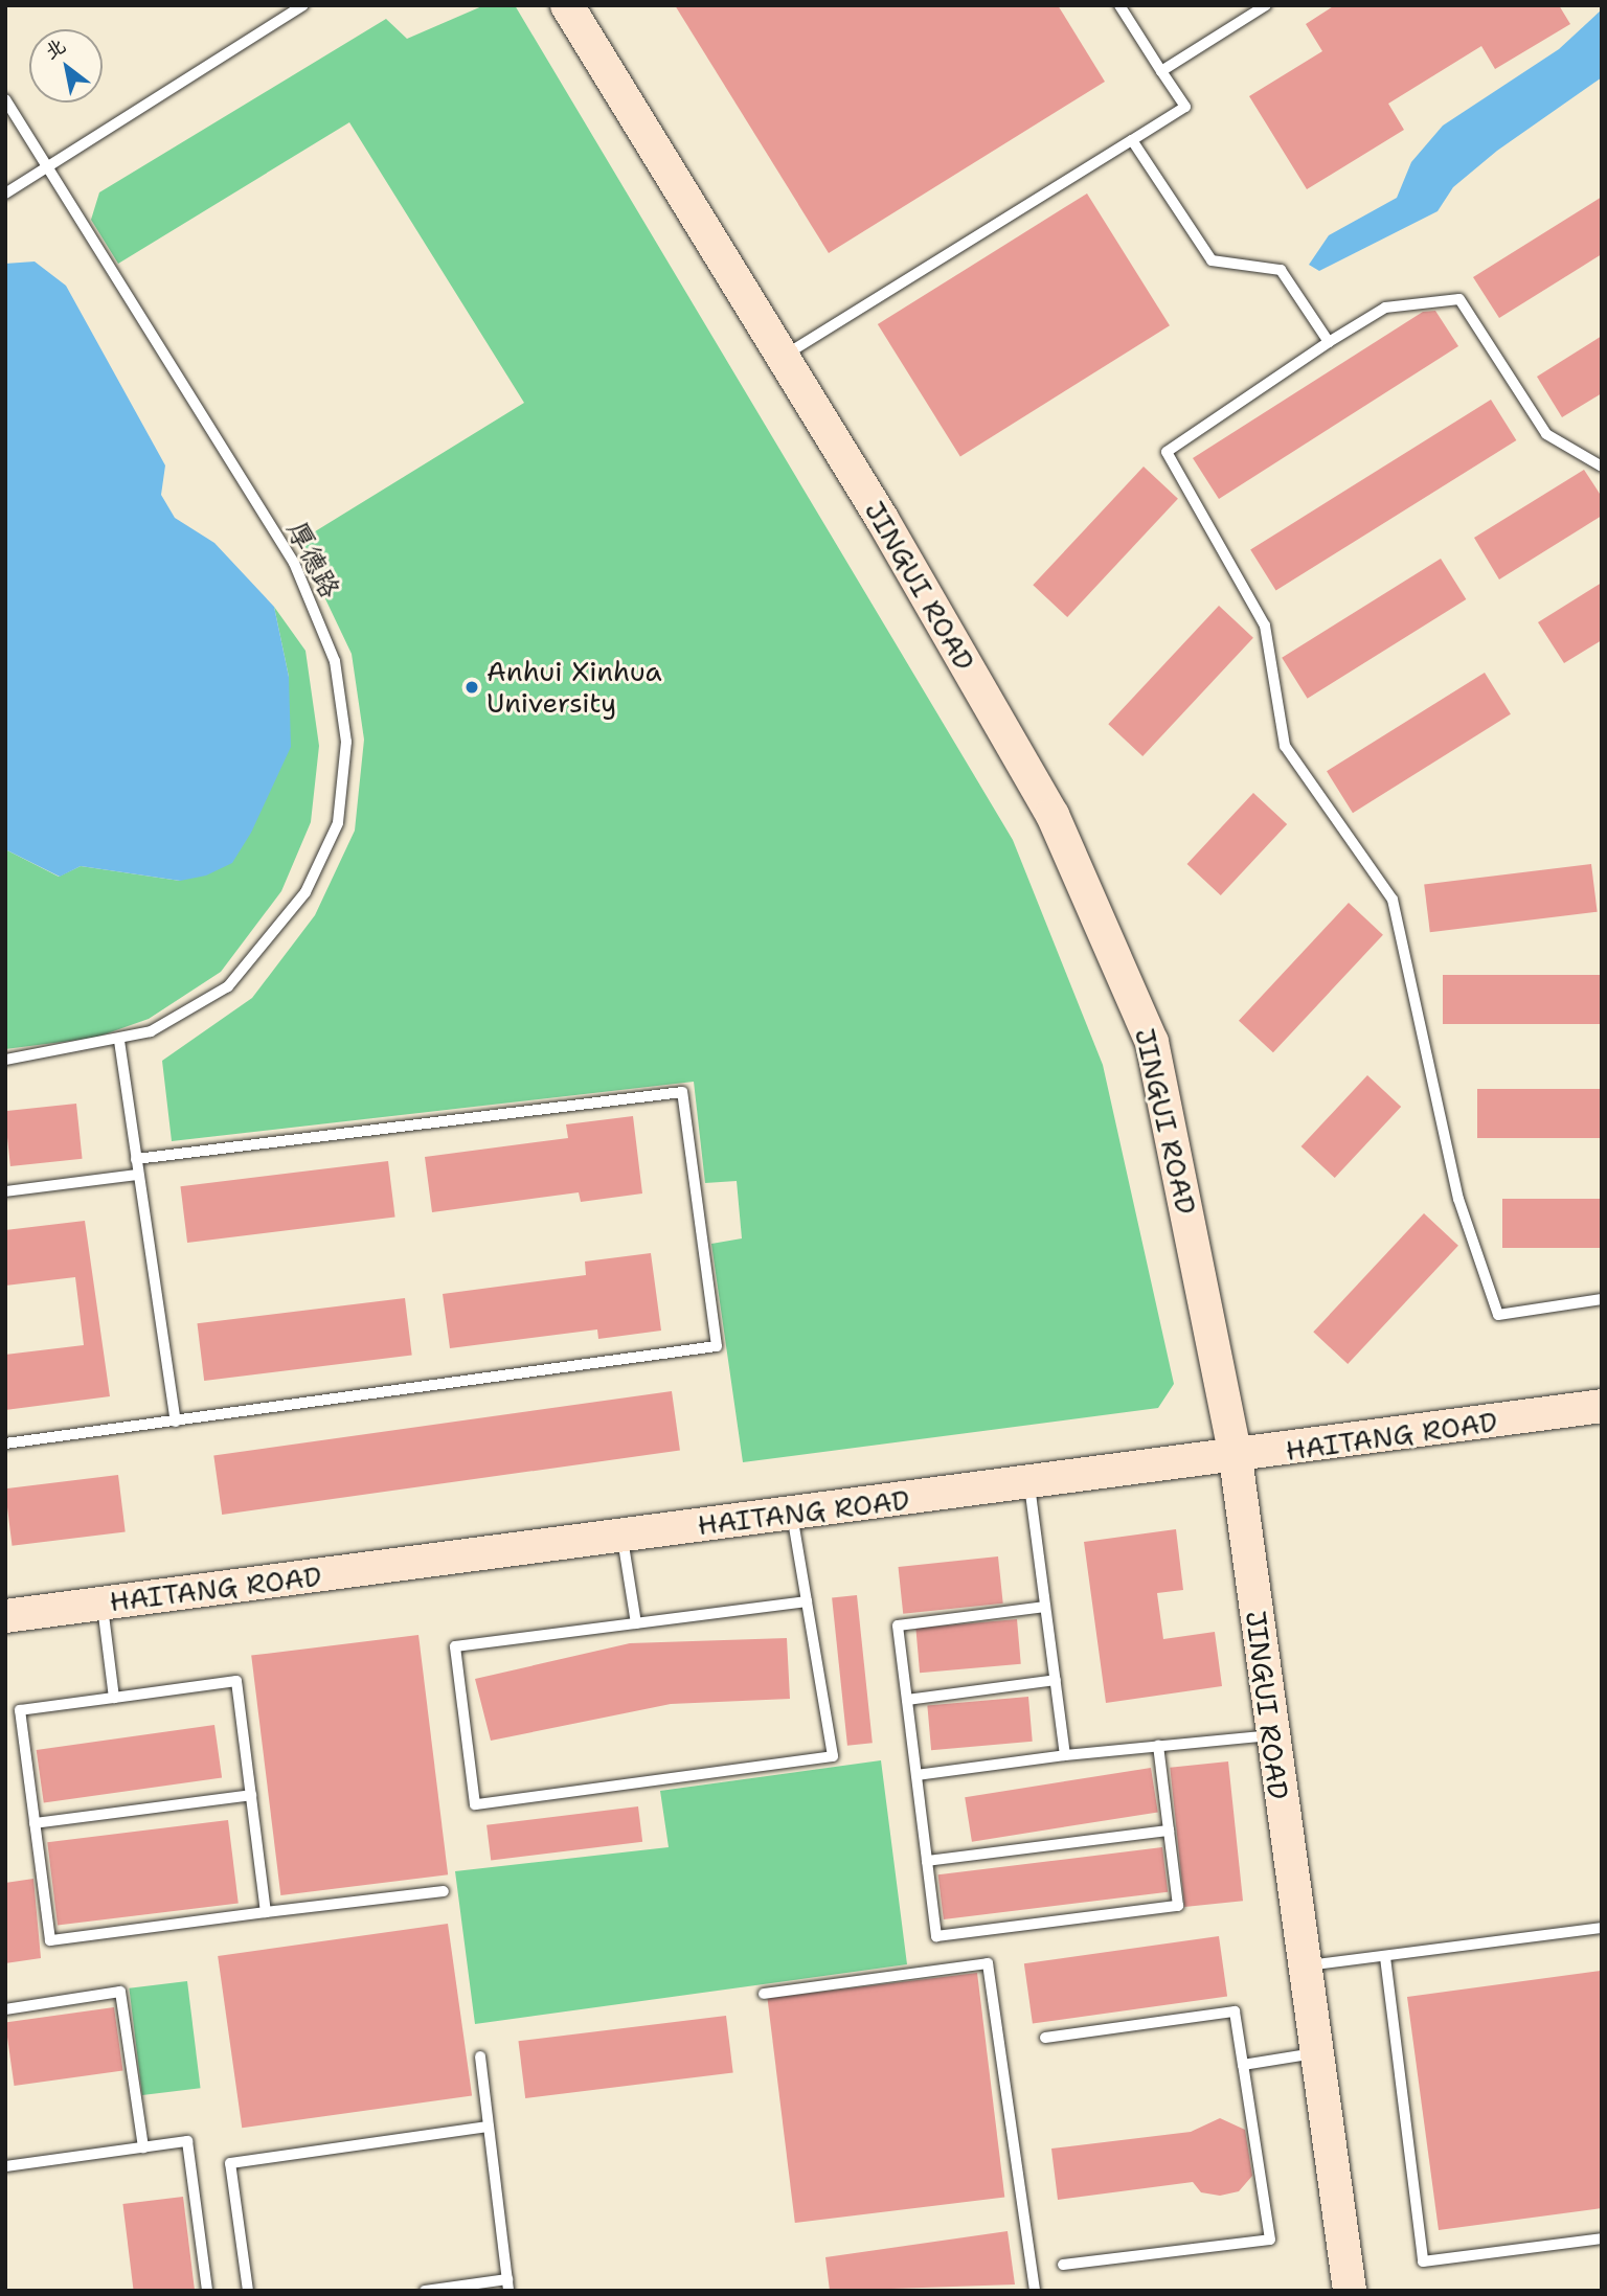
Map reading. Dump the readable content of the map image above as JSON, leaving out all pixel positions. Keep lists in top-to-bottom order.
{
  "streets": {
    "street": ["JINGUI ROAD", "HAITANG ROAD"],
    "lane": ["厚德路"]
  },
  "crossings": [
    ["JINGUI ROAD", "HAITANG ROAD"]
  ],
  "places": ["Anhui Xinhua University"],
  "north": "top left"
}
